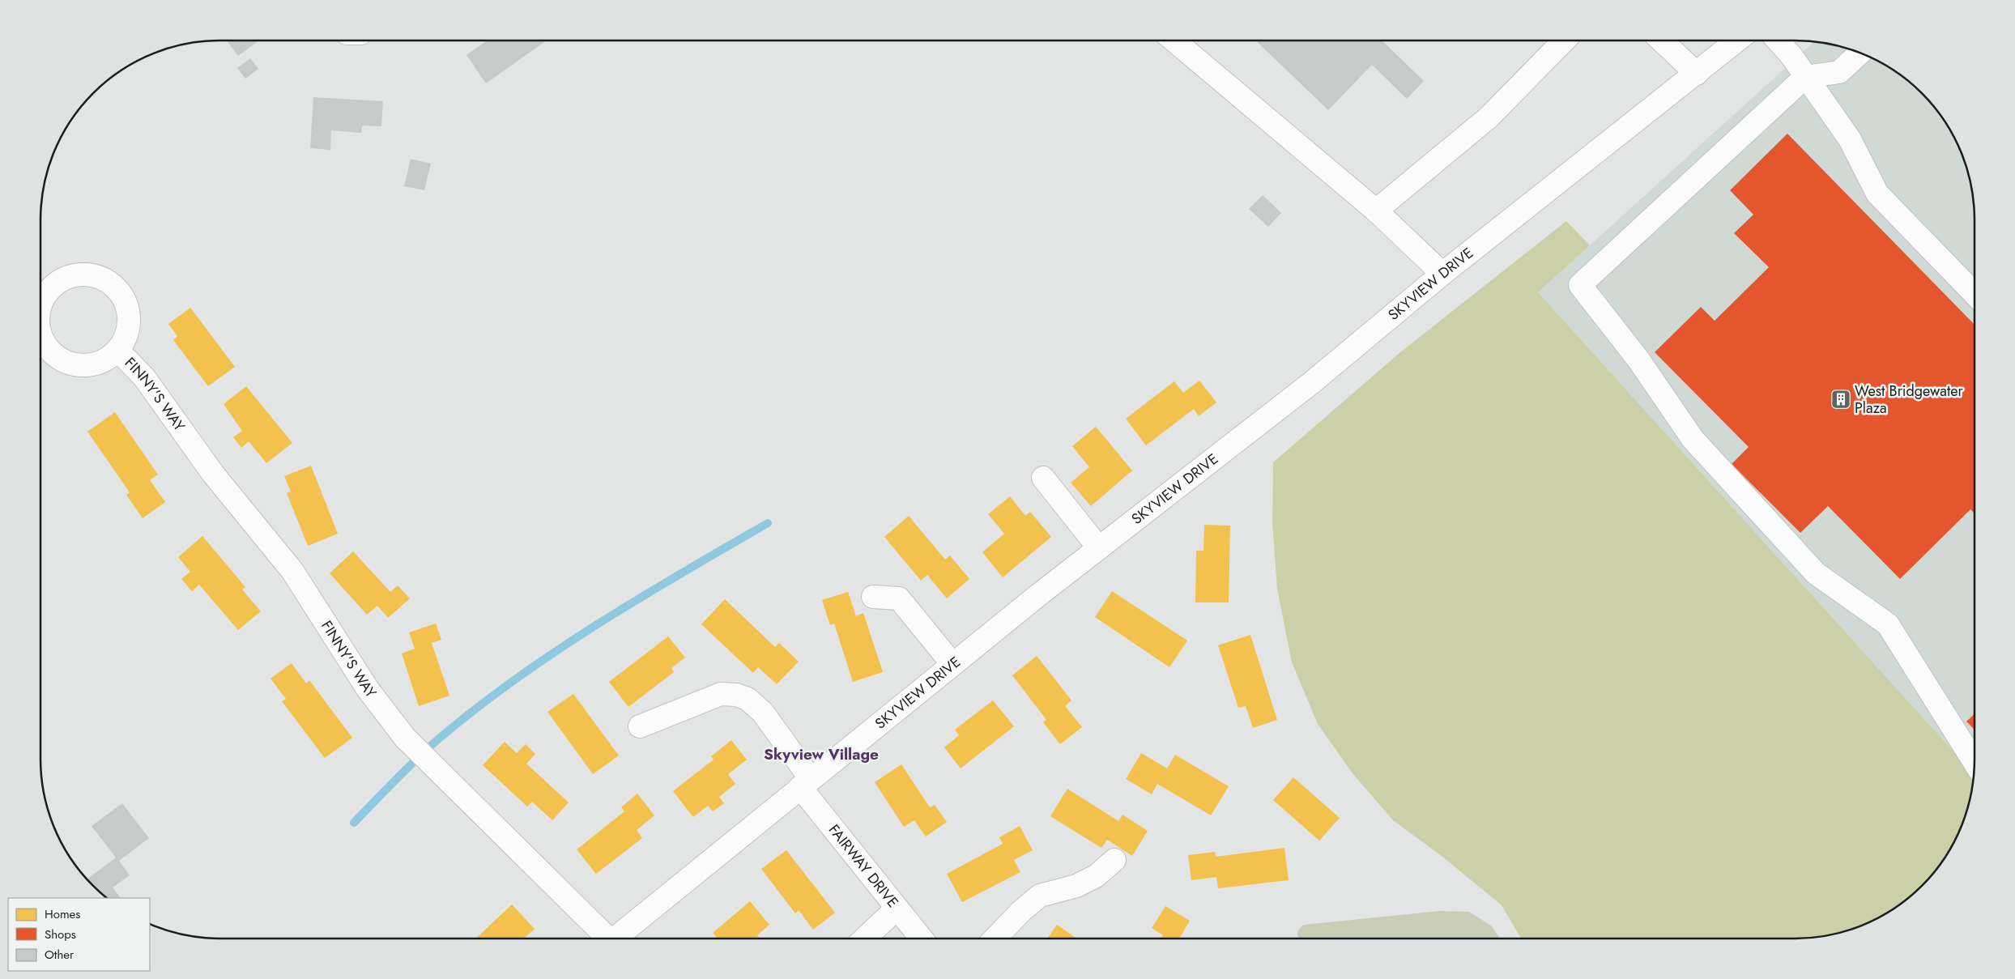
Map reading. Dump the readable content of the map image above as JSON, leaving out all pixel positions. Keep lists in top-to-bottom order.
{
  "streets": {
    "street": ["SKYVIEW DRIVE", "FINNY'S WAY", "FAIRWAY DRIVE"]
  },
  "crossings": [
    ["SKYVIEW DRIVE", "FAIRWAY DRIVE"]
  ],
  "districts": ["Skyview Village"],
  "places": {
    "building": ["West Bridgewater Plaza"]
  },
  "legend": ["Homes", "Shops", "Other"]
}
